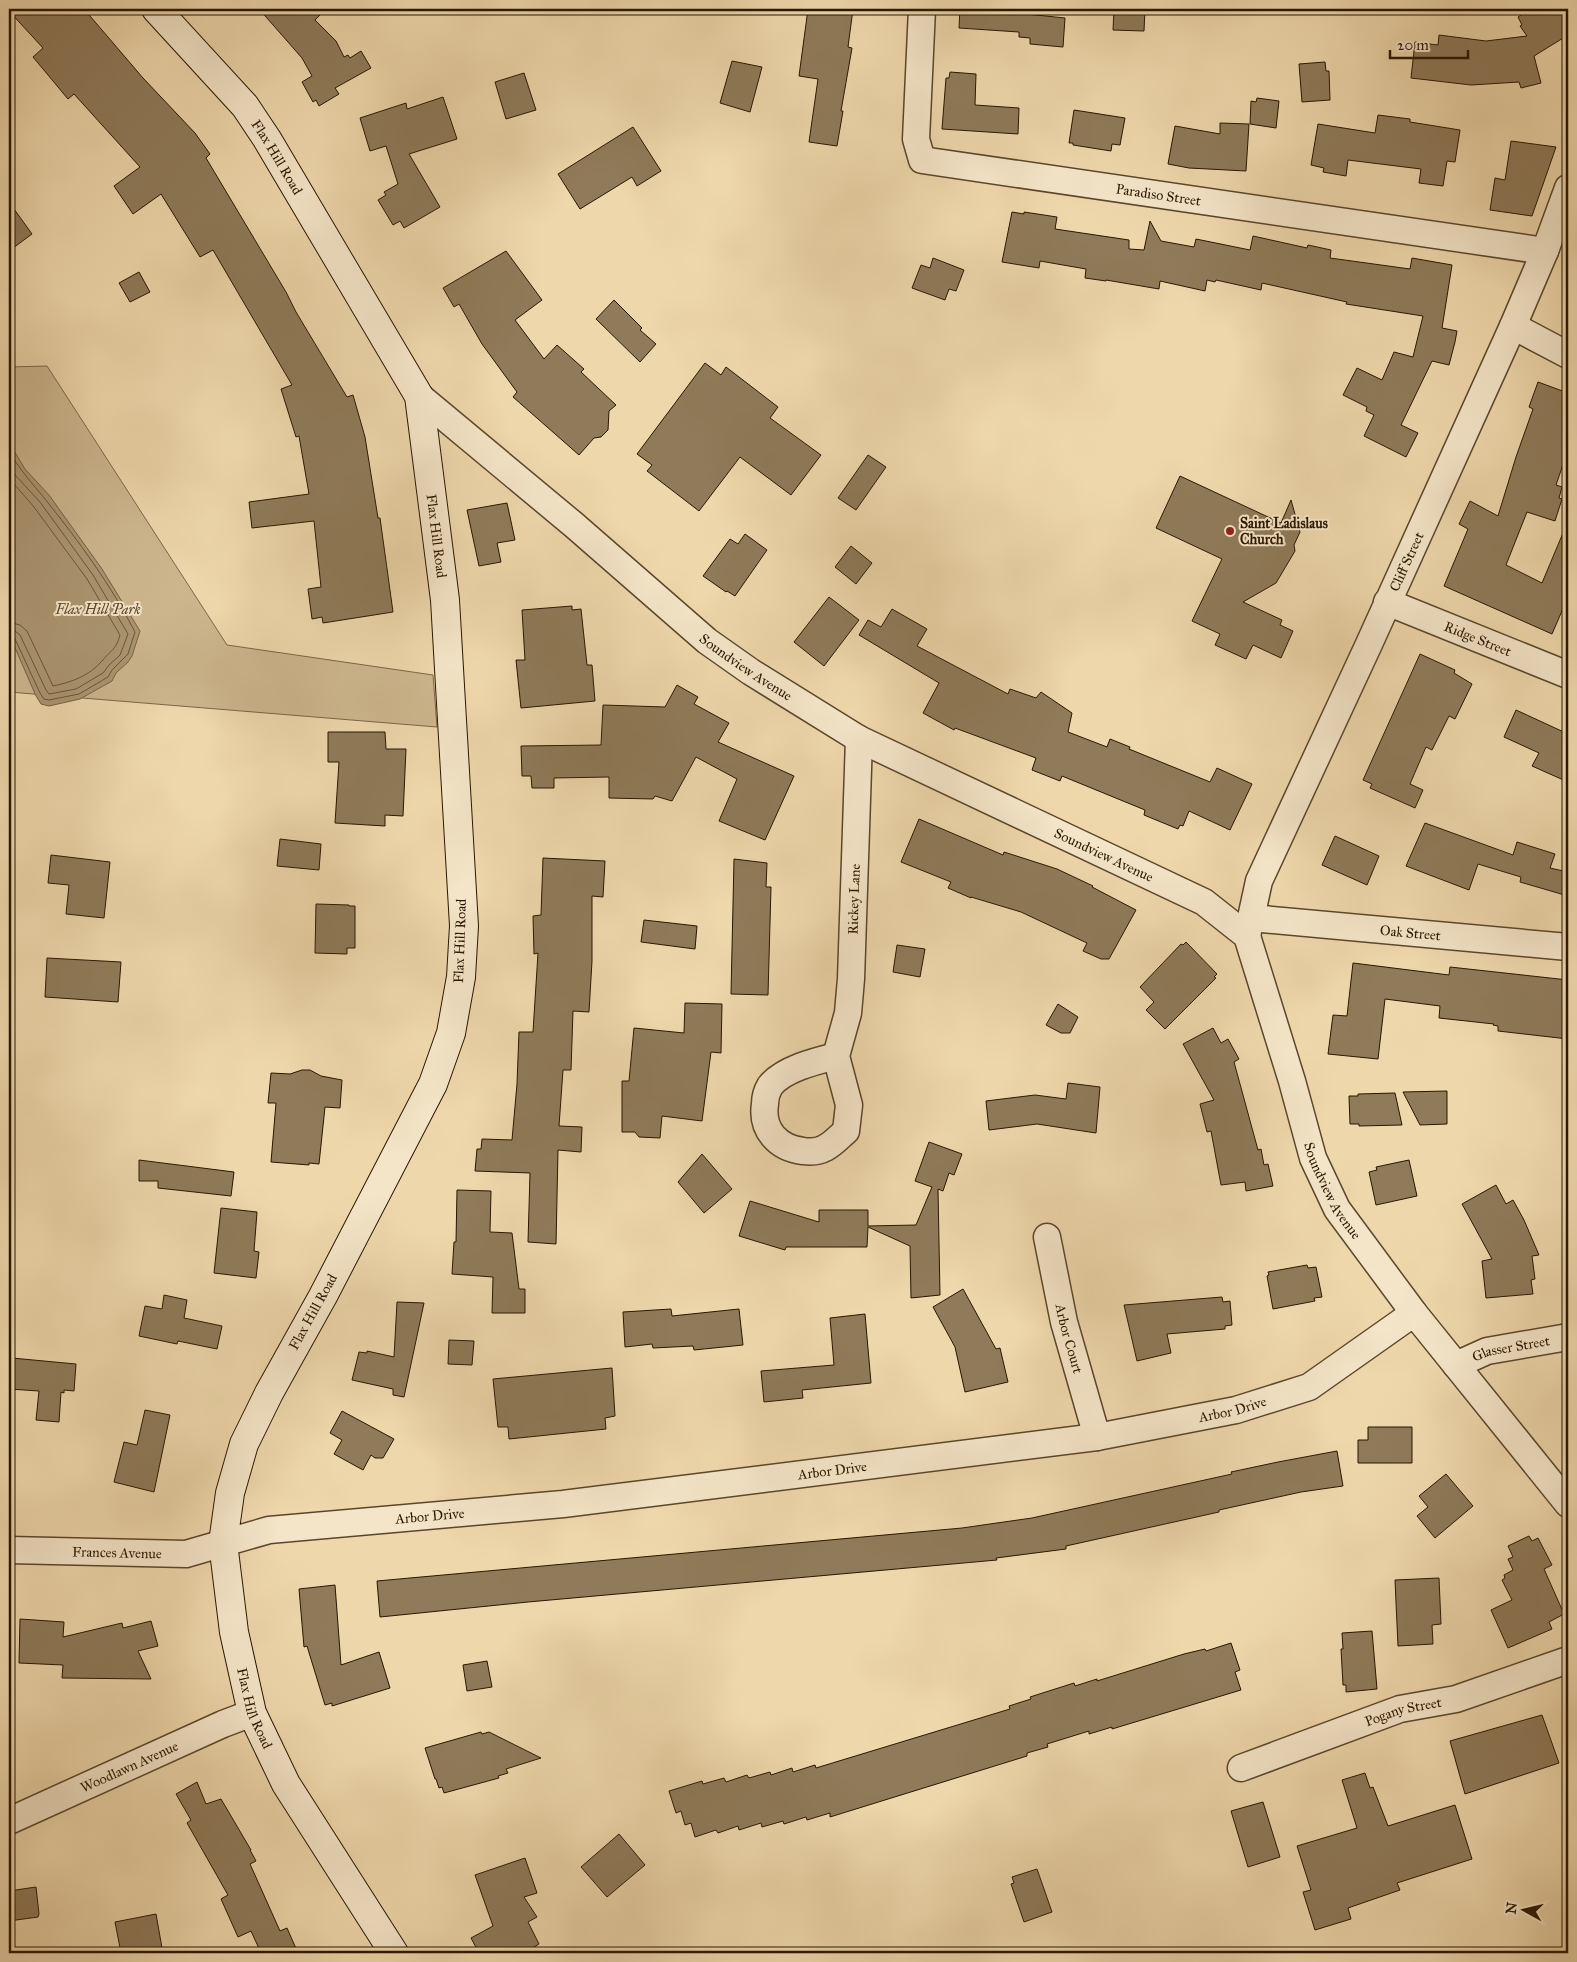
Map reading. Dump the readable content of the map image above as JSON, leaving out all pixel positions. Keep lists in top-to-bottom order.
{
  "streets": {
    "main road": ["Flax Hill Road"],
    "street": [
      "Paradiso Street",
      "Cliff Street",
      "Ridge Street",
      "Soundview Avenue",
      "Rickey Lane",
      "Oak Street",
      "Arbor Court",
      "Glasser Street",
      "Arbor Drive",
      "Frances Avenue",
      "Pogany Street",
      "Woodlawn Avenue"
    ]
  },
  "crossings": [
    ["Flax Hill Road", "Soundview Avenue"],
    ["Flax Hill Road", "Arbor Drive"],
    ["Flax Hill Road", "Frances Avenue"],
    ["Flax Hill Road", "Woodlawn Avenue"],
    ["Paradiso Street", "Cliff Street"],
    ["Cliff Street", "Ridge Street"],
    ["Cliff Street", "Soundview Avenue"],
    ["Cliff Street", "Oak Street"],
    ["Soundview Avenue", "Rickey Lane"],
    ["Soundview Avenue", "Oak Street"],
    ["Soundview Avenue", "Glasser Street"],
    ["Soundview Avenue", "Arbor Drive"],
    ["Arbor Court", "Arbor Drive"],
    ["Arbor Drive", "Frances Avenue"]
  ],
  "parks": ["Flax Hill Park"],
  "places": ["Saint Ladislaus Church"],
  "scale_bar": "20 m",
  "north": "left"
}
